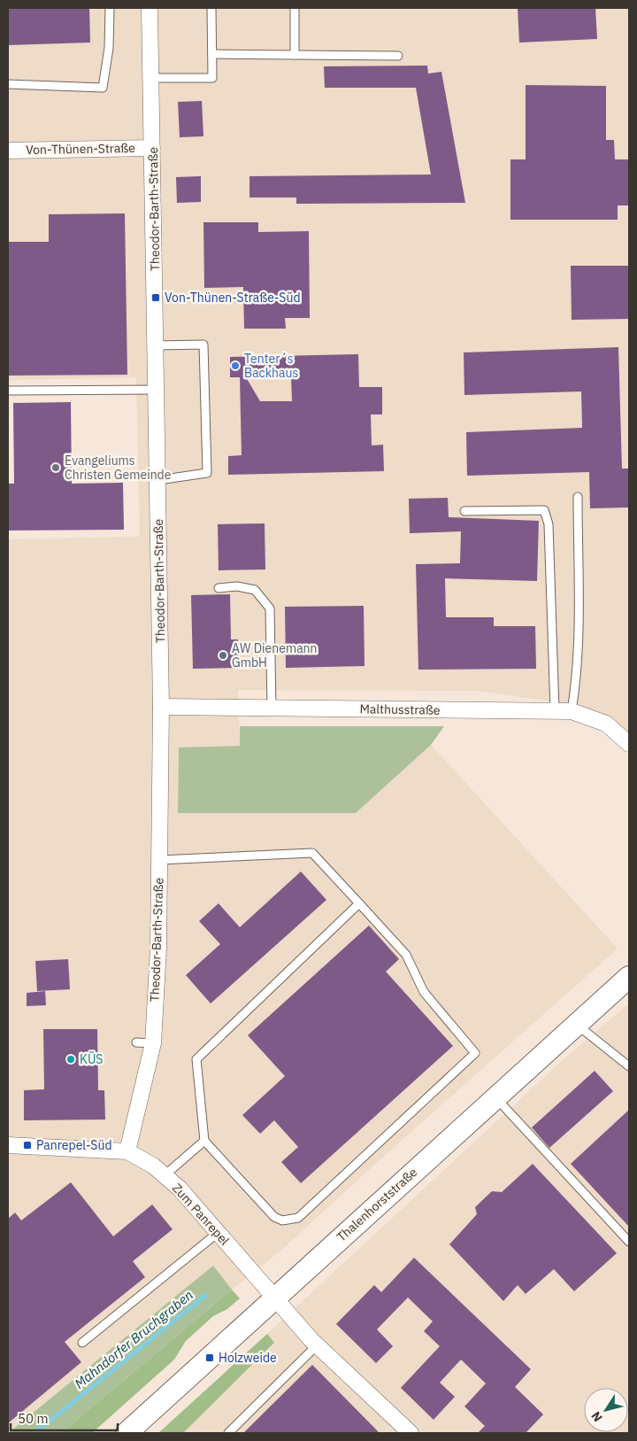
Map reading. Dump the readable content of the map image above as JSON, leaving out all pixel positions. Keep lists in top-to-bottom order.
{
  "streets": {
    "main road": ["Thalenhorststraße"],
    "street": [
      "Von-Thünen-Straße",
      "Theodor-Barth-Straße",
      "Malthusstraße",
      "Zum Panrepel"
    ]
  },
  "crossings": [
    ["Von-Thünen-Straße", "Theodor-Barth-Straße"],
    ["Theodor-Barth-Straße", "Malthusstraße"],
    ["Theodor-Barth-Straße", "Zum Panrepel"],
    ["Thalenhorststraße", "Zum Panrepel"]
  ],
  "water": ["Mahndorfer Bruchgraben"],
  "places": {
    "transit": ["Von-Thünen-Straße-Süd", "Panrepel-Süd", "Holzweide"],
    "other": [
      "Tenter´s Backhaus",
      "Evangeliums Christen Gemeinde",
      "AW Dienemann GmbH",
      "KÜS"
    ]
  },
  "scale_bar": "50 m",
  "north": "bottom left"
}
